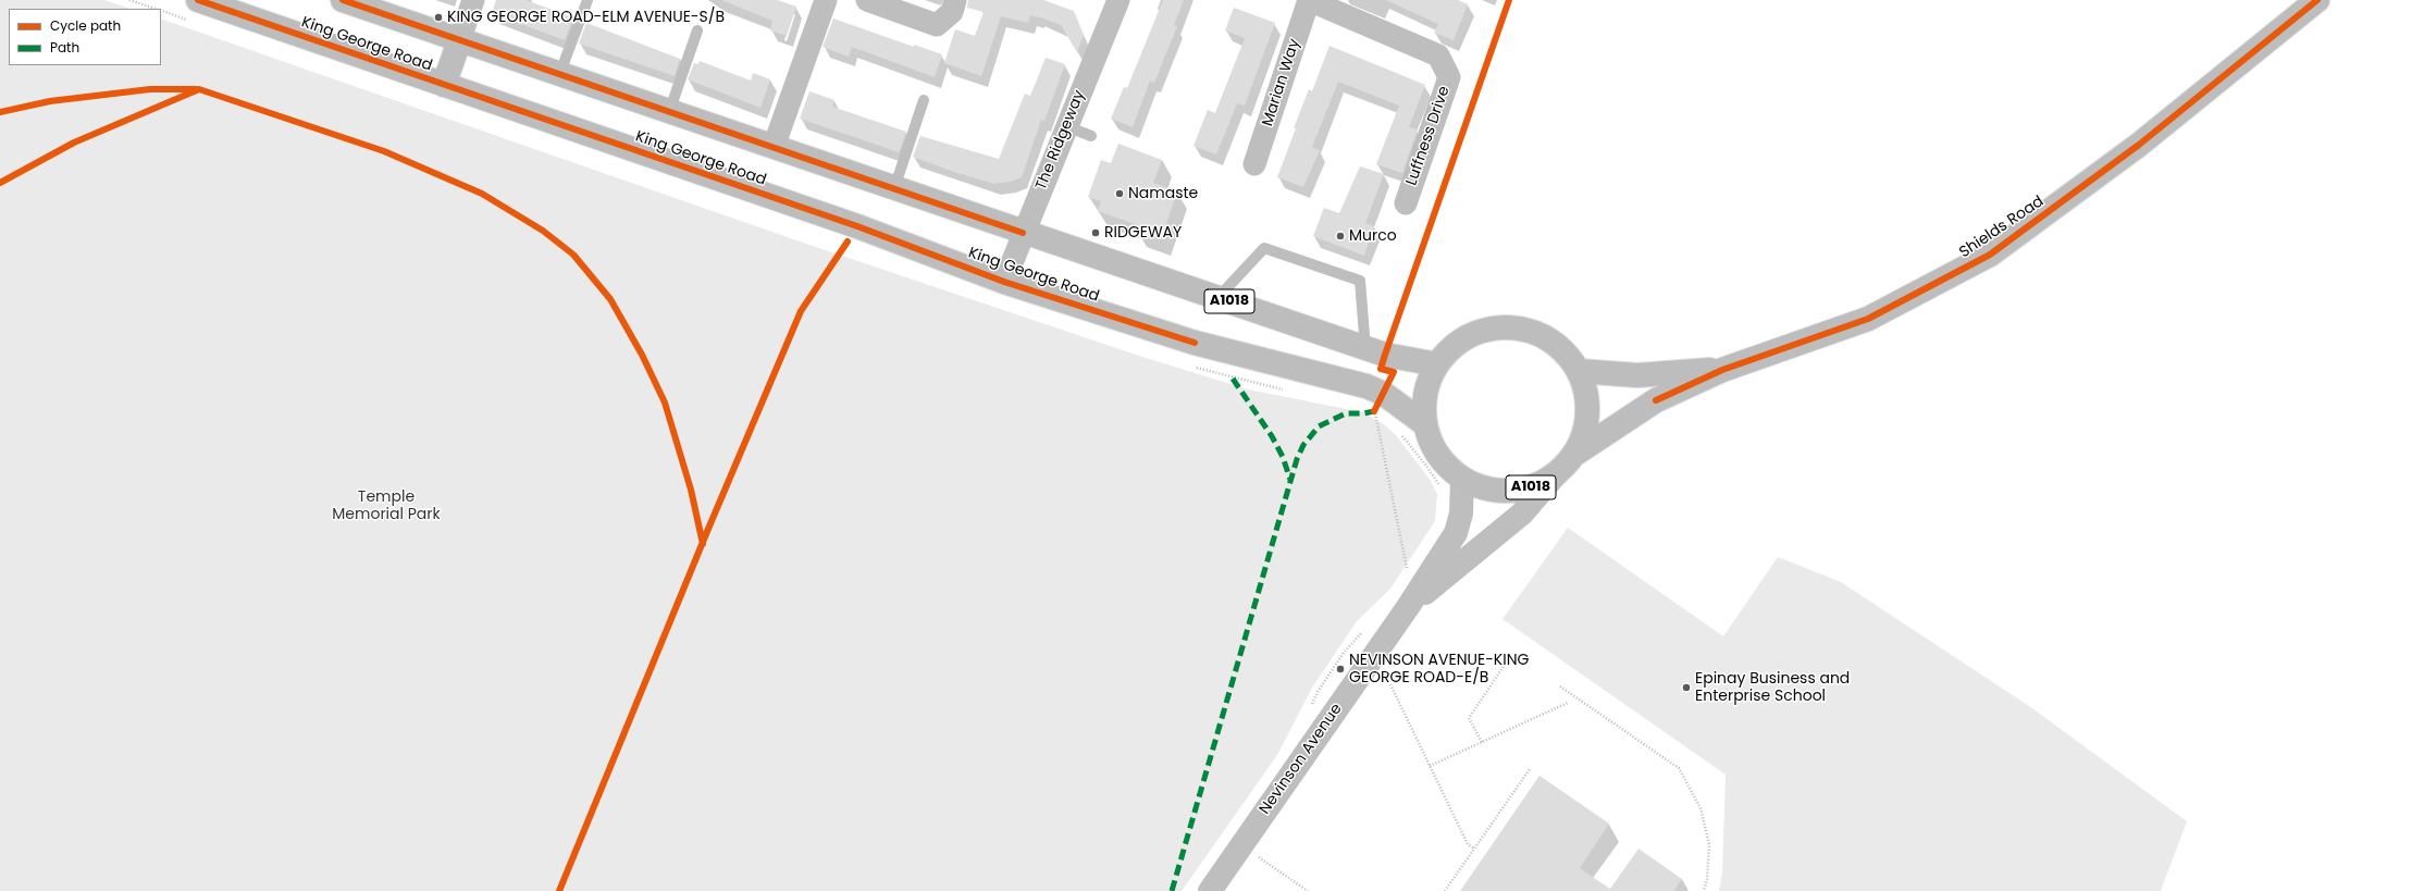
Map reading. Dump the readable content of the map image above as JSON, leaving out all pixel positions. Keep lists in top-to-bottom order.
{
  "streets": {
    "highway": ["King George Road", "Shields Road", "A1018"],
    "street": [
      "Marian Way",
      "Luffness Drive",
      "The Ridgeway",
      "Nevinson Avenue"
    ]
  },
  "crossings": [
    ["King George Road", "The Ridgeway"],
    ["King George Road", "A1018"],
    ["Marian Way", "Luffness Drive"],
    ["The Ridgeway", "A1018"],
    ["Shields Road", "A1018"],
    ["A1018", "Nevinson Avenue"]
  ],
  "parks": ["Temple Memorial Park"],
  "places": [
    "KING GEORGE ROAD-ELM AVENUE-S/B",
    "Namaste",
    "RIDGEWAY",
    "Murco",
    "NEVINSON AVENUE-KING GEORGE ROAD-E/B",
    "Epinay Business and Enterprise School"
  ],
  "legend": ["Cycle path", "Path"]
}
